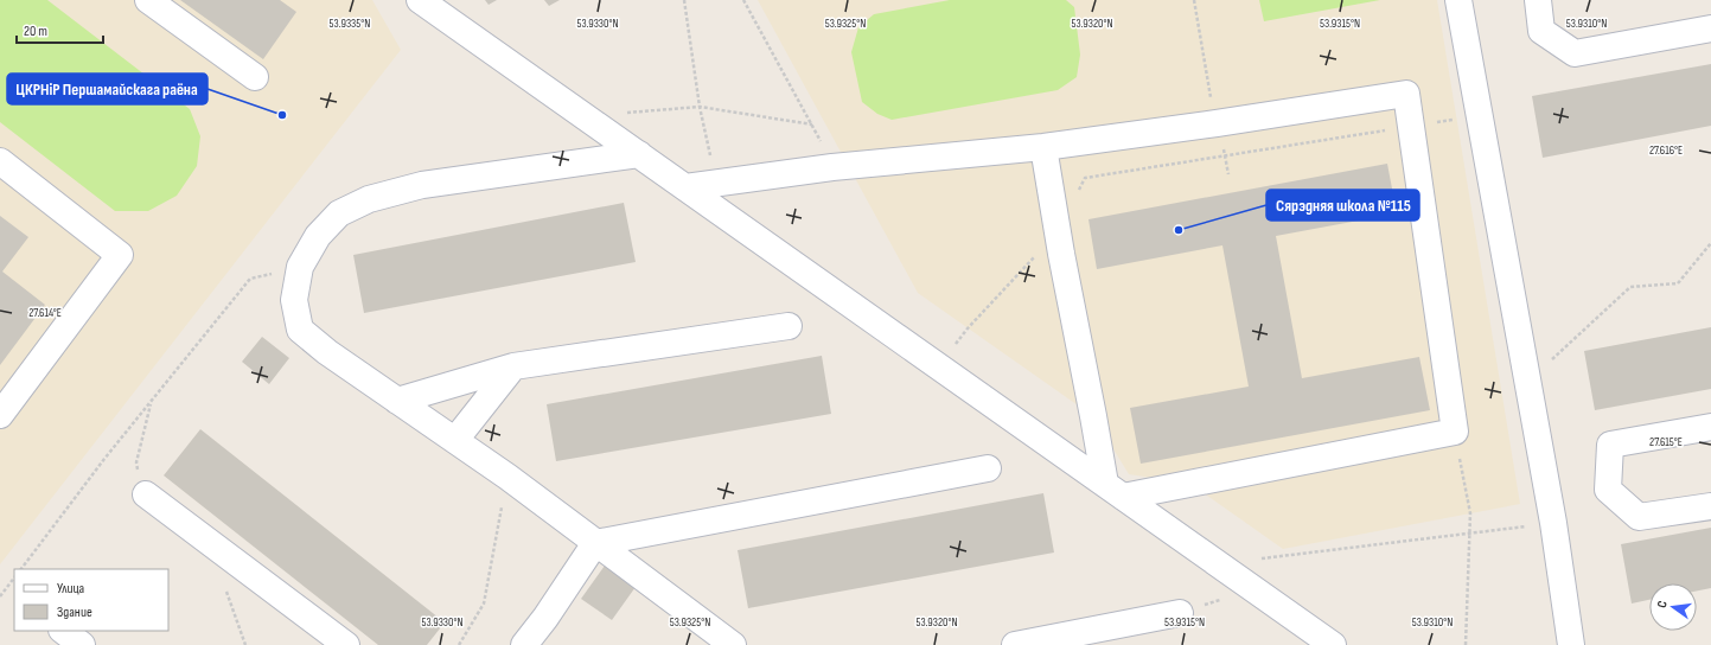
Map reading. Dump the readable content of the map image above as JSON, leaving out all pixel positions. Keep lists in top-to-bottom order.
{
  "places": ["ЦКРНіР Першамайскага раёна", "Сярэдняя школа №115"],
  "legend": ["Улица", "Здание"],
  "scale_bar": "20 m",
  "north": "left",
  "coordinates": [
    "53.9335°N",
    "53.9330°N",
    "53.9325°N",
    "53.9320°N",
    "53.9315°N",
    "53.9310°N",
    "27.616°E",
    "27.614°E",
    "27.615°E"
  ]
}
